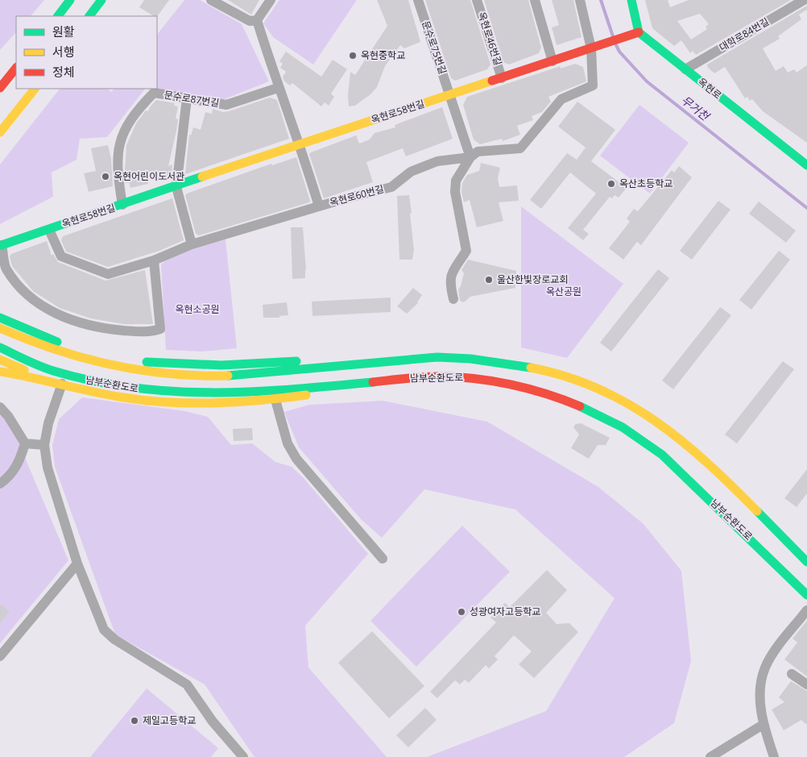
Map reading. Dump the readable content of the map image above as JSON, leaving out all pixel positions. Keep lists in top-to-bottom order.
{
  "streets": {
    "main road": ["옥현로", "옥현로58번길", "남부순환도로"],
    "street": [
      "대학로84번길",
      "옥현로46번길",
      "문수로75번길",
      "문수로87번길",
      "옥현로60번길"
    ]
  },
  "crossings": [
    ["대학로84번길", "옥현로"],
    ["옥현로46번길", "옥현로58번길"],
    ["문수로75번길", "옥현로58번길"],
    ["옥현로", "옥현로58번길"],
    ["문수로87번길", "옥현로58번길"],
    ["옥현로58번길", "옥현로60번길"]
  ],
  "water": ["무거천"],
  "parks": ["옥산공원", "옥현소공원"],
  "places": [
    "옥현중학교",
    "옥현어린이도서관",
    "옥산초등학교",
    "울산한빛장로교회",
    "성광여자고등학교",
    "제일고등학교"
  ],
  "legend": ["원활", "서행", "정체"]
}
